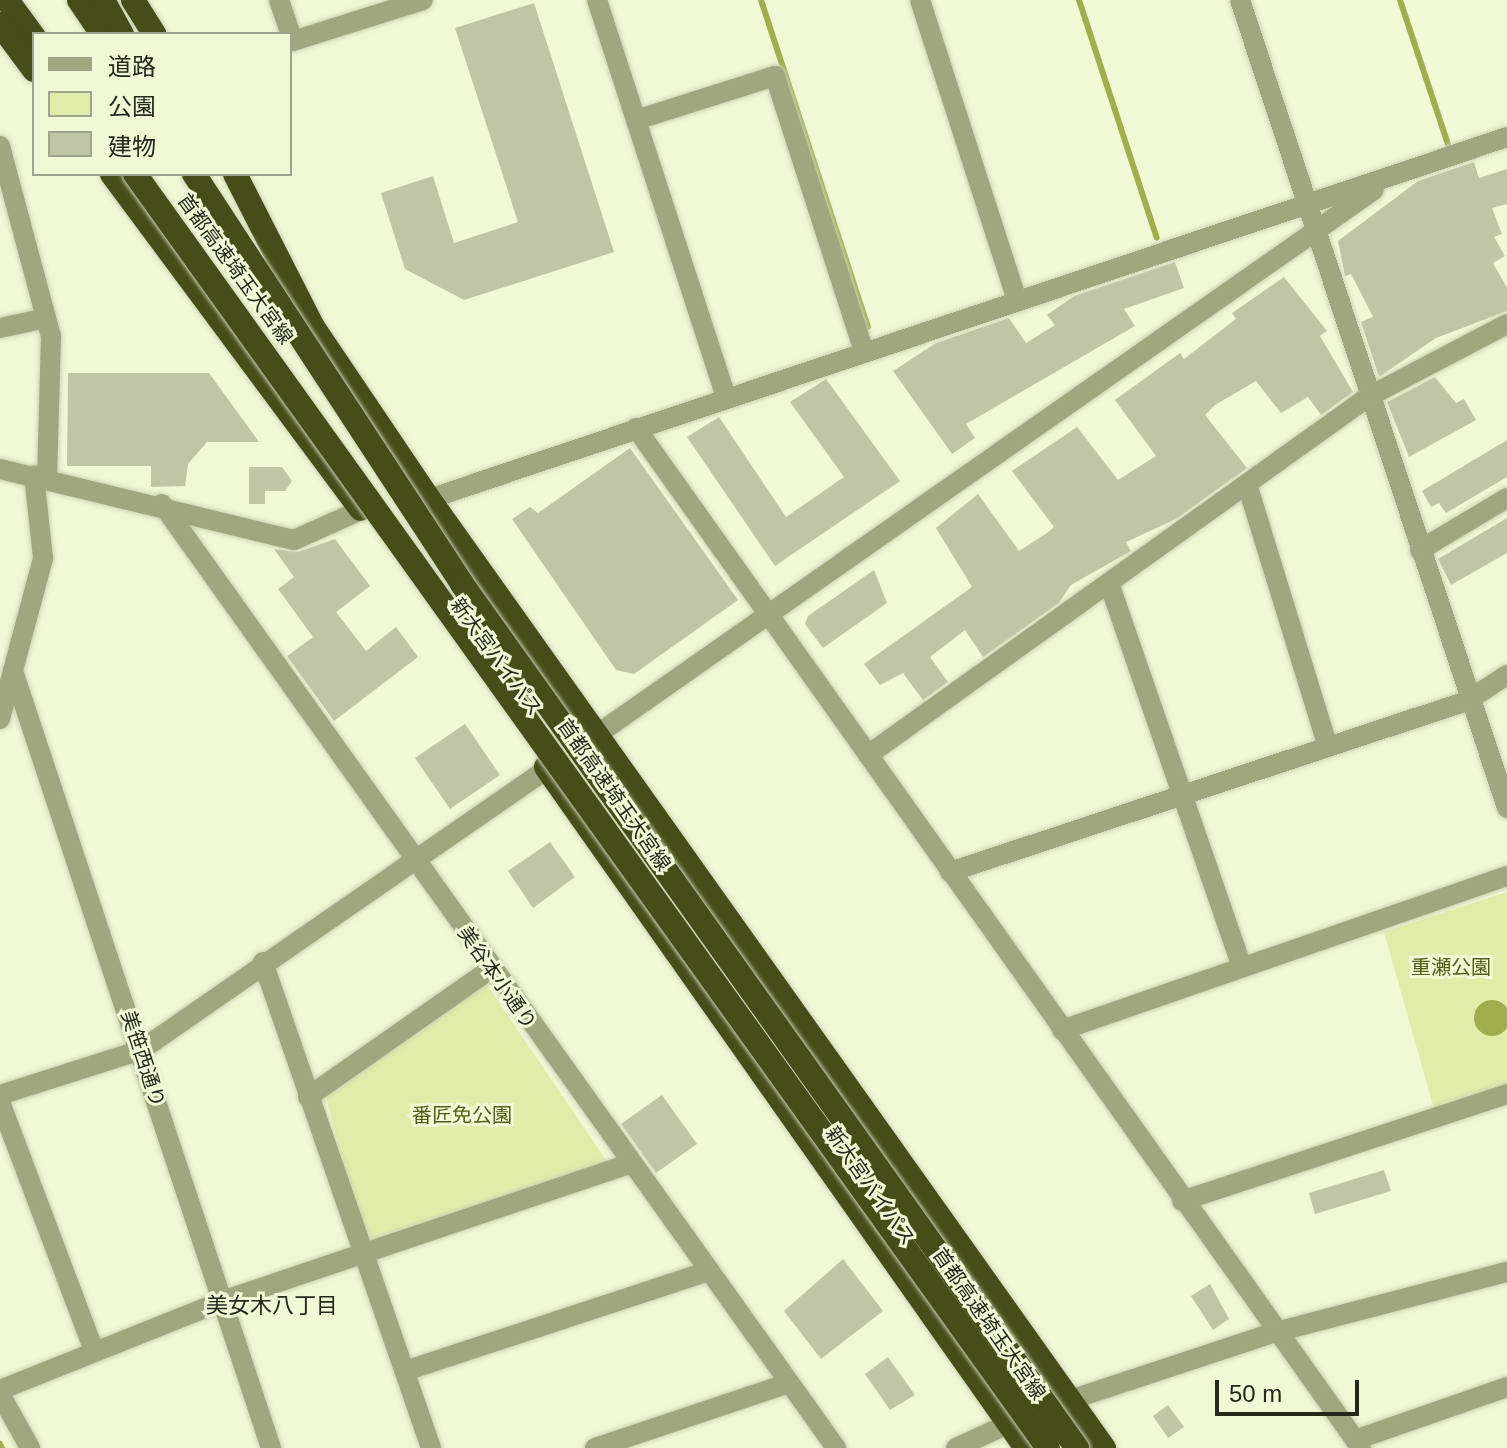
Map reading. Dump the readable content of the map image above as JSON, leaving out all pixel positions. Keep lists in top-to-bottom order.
{
  "streets": {
    "highway": ["首都高速埼玉大宮線", "新大宮バイパス"],
    "street": ["美谷本小通り", "美笹西通り"]
  },
  "districts": ["美女木八丁目"],
  "parks": ["重瀬公園", "番匠免公園"],
  "legend": ["道路", "公園", "建物"],
  "scale_bar": "50 m"
}
